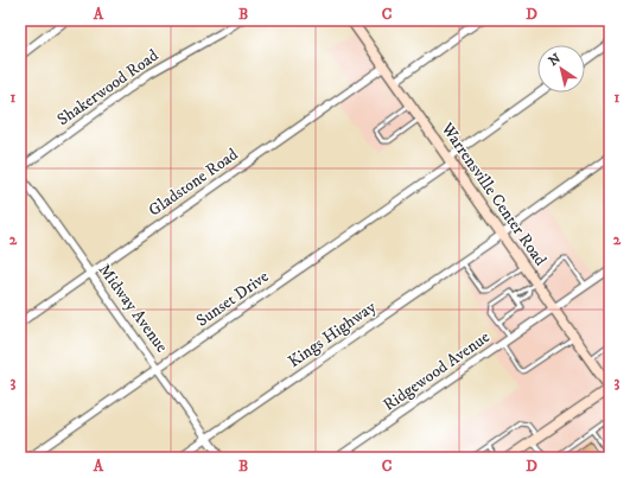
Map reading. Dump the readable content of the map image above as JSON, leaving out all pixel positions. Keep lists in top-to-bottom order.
{
  "streets": {
    "main road": ["Warrensville Center Road"],
    "street": [
      "Shakerwood Road",
      "Gladstone Road",
      "Sunset Drive",
      "Midway Avenue",
      "Kings Highway",
      "Ridgewood Avenue"
    ]
  },
  "crossings": [
    ["Gladstone Road", "Warrensville Center Road"],
    ["Gladstone Road", "Midway Avenue"],
    ["Warrensville Center Road", "Sunset Drive"],
    ["Warrensville Center Road", "Kings Highway"],
    ["Warrensville Center Road", "Ridgewood Avenue"],
    ["Sunset Drive", "Midway Avenue"],
    ["Midway Avenue", "Kings Highway"]
  ],
  "north": "top left",
  "grid": {
    "columns": [
      "A",
      "B",
      "C",
      "D"
    ],
    "rows": ["1", "2", "3"]
  }
}
